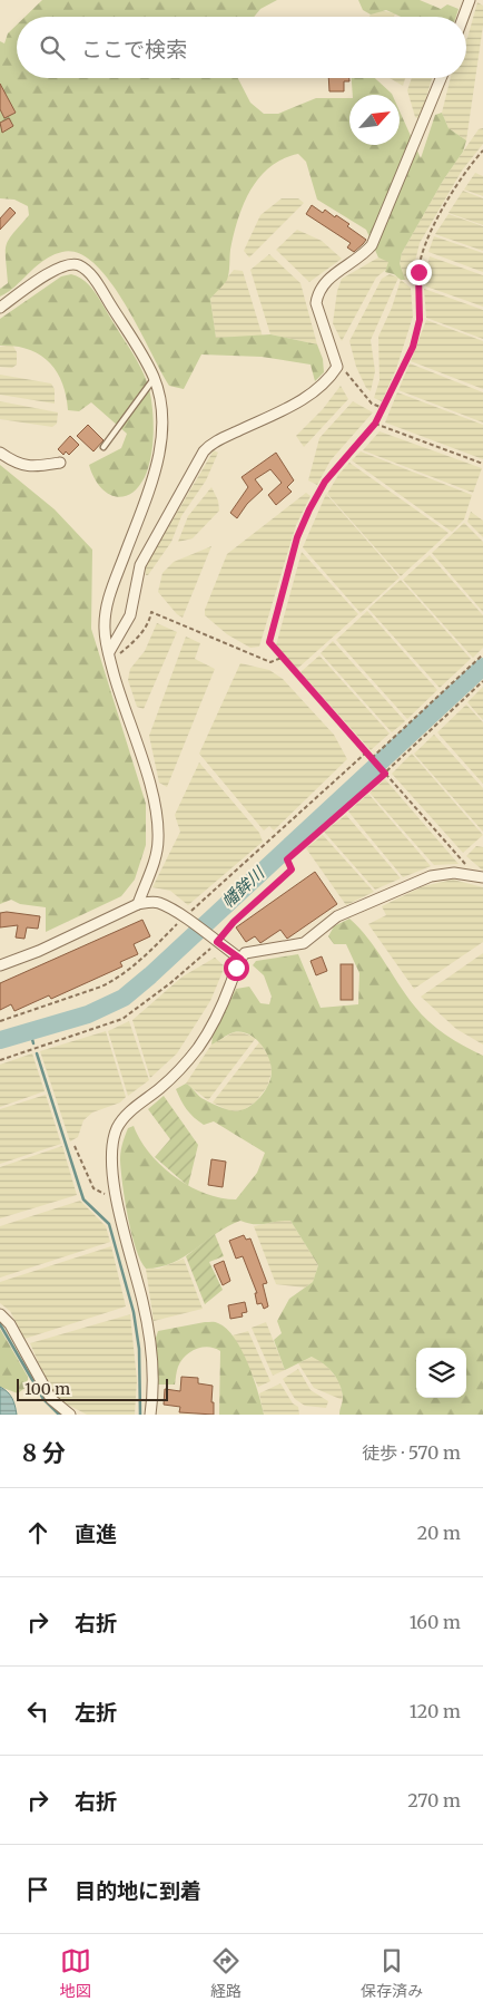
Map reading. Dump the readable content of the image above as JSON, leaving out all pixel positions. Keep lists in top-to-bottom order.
{
  "water": ["幡鉾川"],
  "scale_bar": "100 m",
  "north": "top right",
  "page": {
    "search": "ここで検索",
    "scale": "100 m",
    "heading": ["8 分", "徒歩 · 570 m"],
    "list": [
      ["直進", "20 m"],
      ["右折", "160 m"],
      ["左折", "120 m"],
      ["右折", "270 m"],
      "目的地に到着"
    ],
    "nav": ["地図", "経路", "保存済み"]
  }
}
